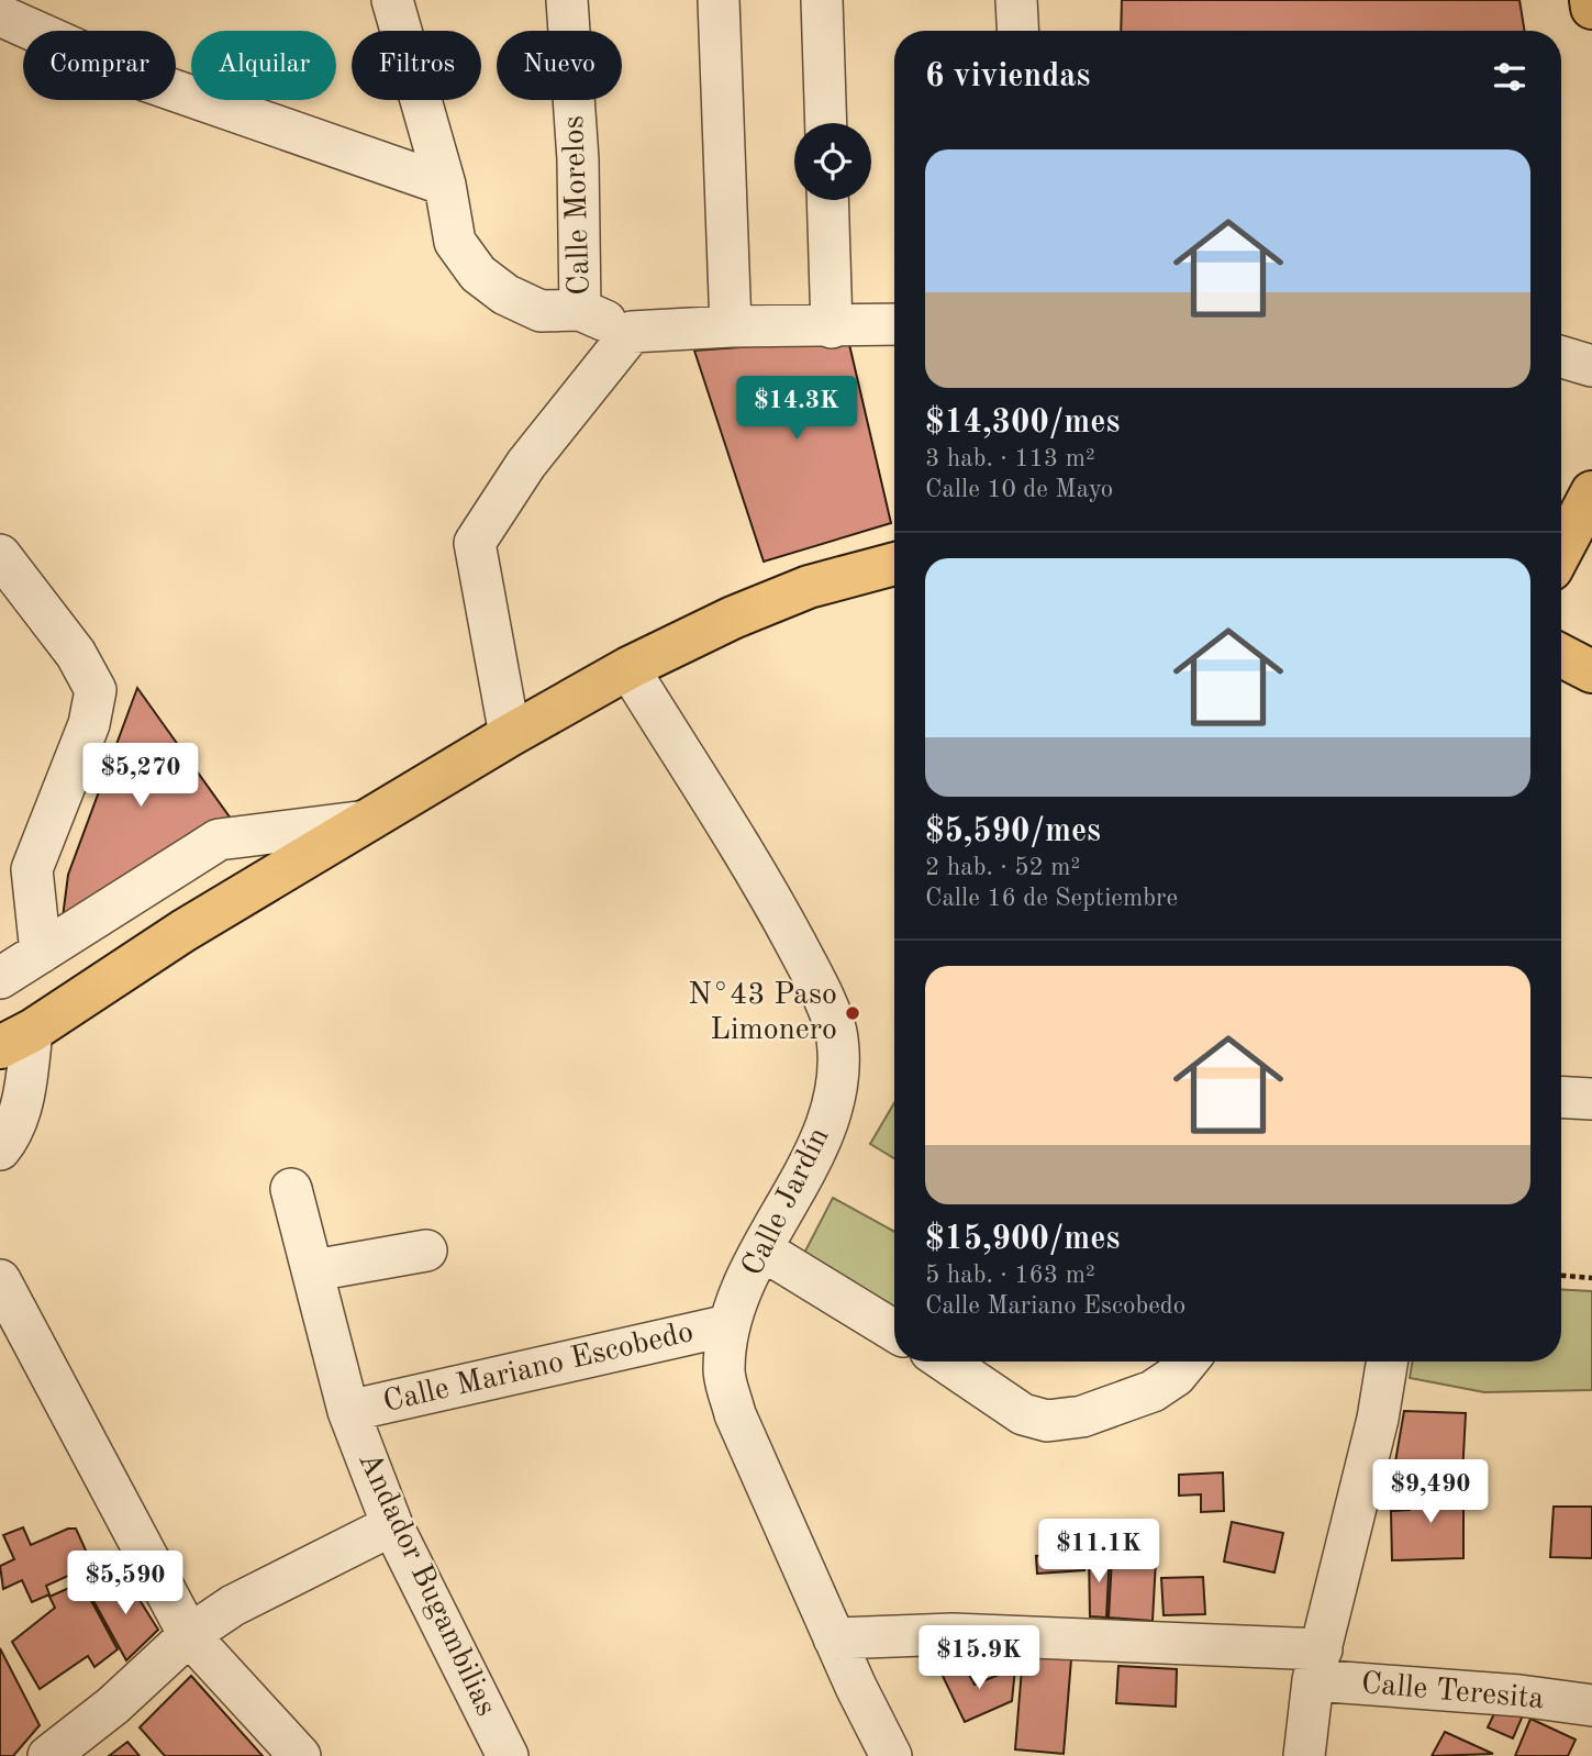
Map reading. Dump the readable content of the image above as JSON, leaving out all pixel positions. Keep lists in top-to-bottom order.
{
  "streets": {
    "street": [
      "Calle Morelos",
      "Calle Jardín",
      "Calle Mariano Escobedo",
      "Andador Bugambilias",
      "Calle Teresita"
    ]
  },
  "crossings": [
    ["Calle Jardín", "Calle Mariano Escobedo"],
    ["Calle Mariano Escobedo", "Andador Bugambilias"]
  ],
  "places": ["N°43 Paso Limonero"],
  "page": {
    "chip": [
      "Comprar",
      "Alquilar",
      "Filtros",
      "Nuevo"
    ],
    "heading": "6 viviendas",
    "list": [
      {
        "name": "$14,300/mes",
        "note": "3 hab. · 113 m² · Calle 10 de Mayo"
      },
      {
        "name": "$5,590/mes",
        "note": "2 hab. · 52 m² · Calle 16 de Septiembre"
      },
      {
        "name": "$15,900/mes",
        "note": "5 hab. · 163 m² · Calle Mariano Escobedo"
      }
    ],
    "price": [
      "$14.3K",
      "$5,270",
      "$9,490",
      "$11.1K",
      "$5,590",
      "$15.9K"
    ]
  }
}
